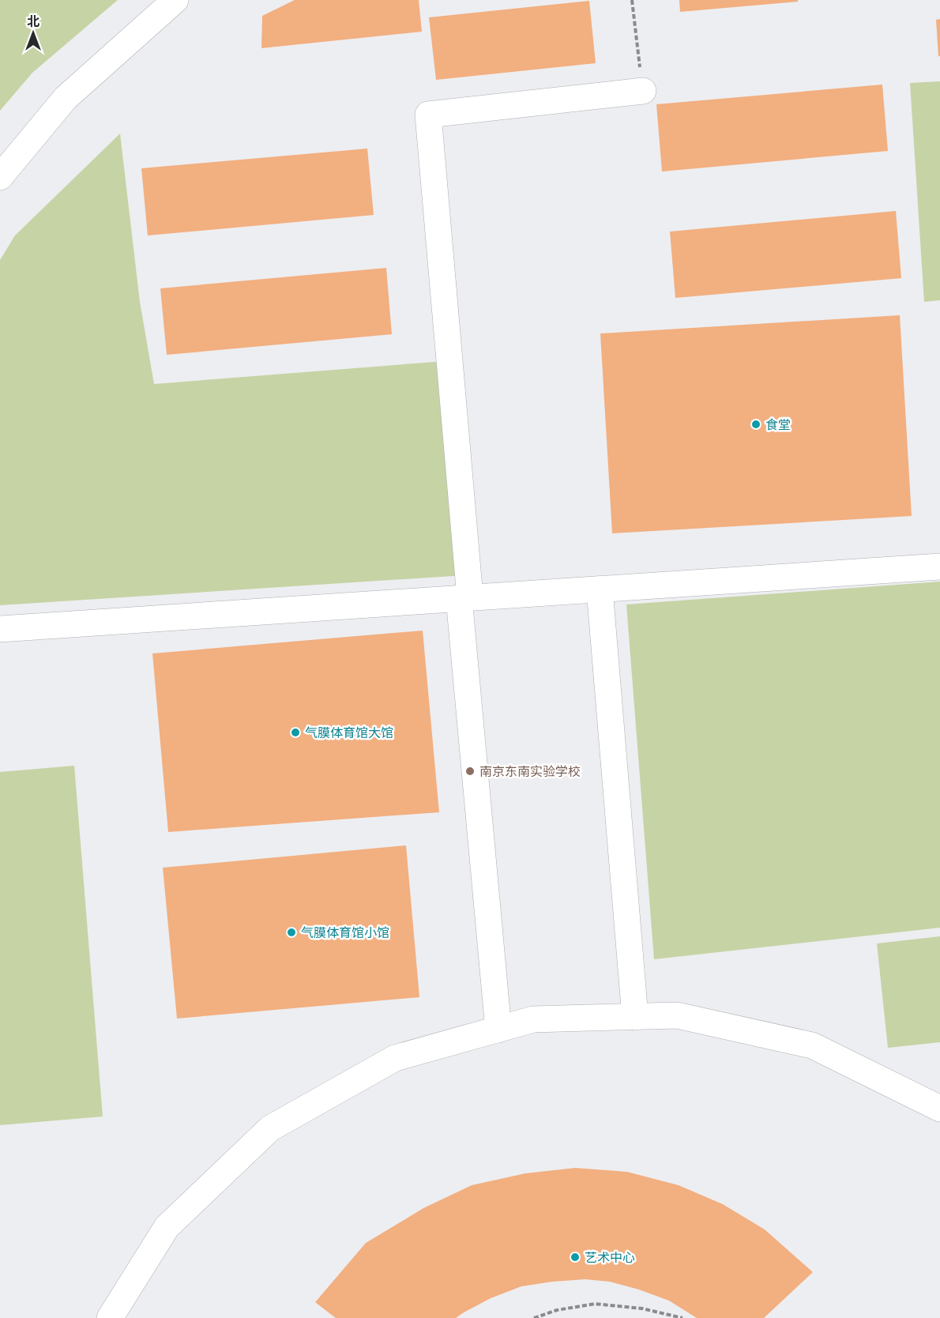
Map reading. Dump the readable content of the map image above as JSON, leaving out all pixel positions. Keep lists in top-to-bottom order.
{
  "places": [
    "食堂",
    "气膜体育馆大馆",
    "南京东南实验学校",
    "气膜体育馆小馆",
    "艺术中心"
  ],
  "north": "top"
}
